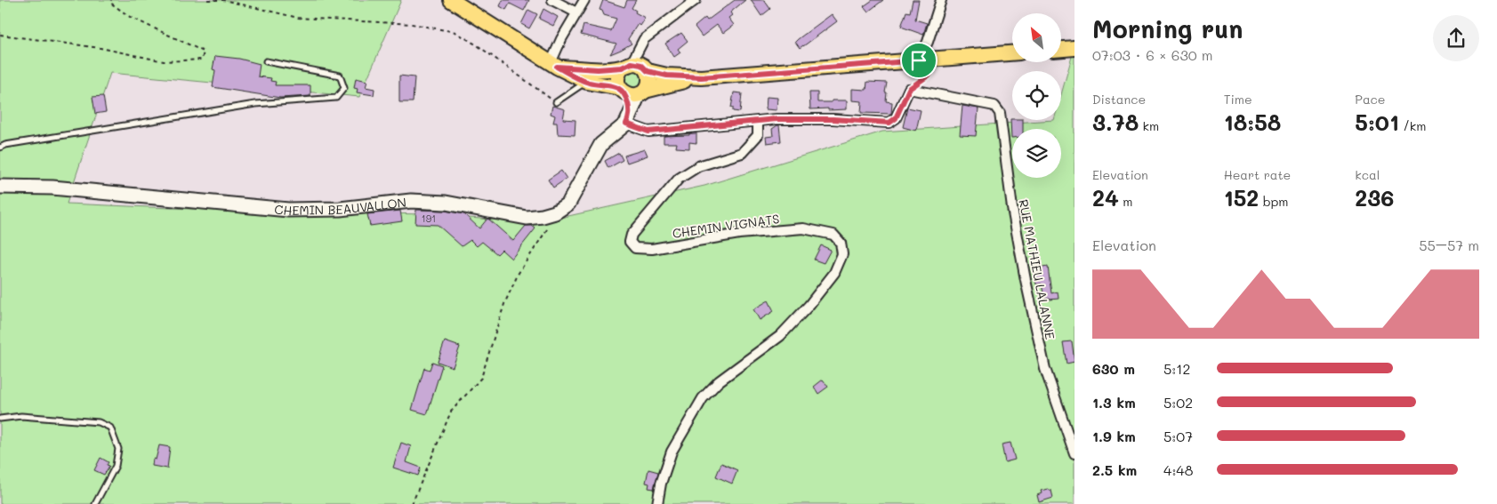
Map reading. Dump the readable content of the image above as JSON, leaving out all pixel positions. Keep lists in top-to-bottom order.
{
  "streets": {
    "street": ["CHEMIN BEAUVALLON", "CHEMIN VIGNATS", "RUE MATHIEU LALANNE"]
  },
  "house_numbers": ["191"],
  "north": "top left",
  "page": {
    "heading": ["Morning run", "07:03 · 6 × 630 m"],
    "stats": [
      ["Distance", "3.78 km"],
      ["Time", "18:58"],
      ["Pace", "5:01 /km"],
      ["Elevation", "24 m"],
      ["Heart rate", "152 bpm"],
      ["kcal", "236"]
    ],
    "chart": ["Elevation", "55–57 m"],
    "list": [
      {
        "name": "630 m",
        "note": "5:12"
      },
      {
        "name": "1.3 km",
        "note": "5:02"
      },
      {
        "name": "1.9 km",
        "note": "5:07"
      },
      {
        "name": "2.5 km",
        "note": "4:48"
      }
    ]
  }
}
